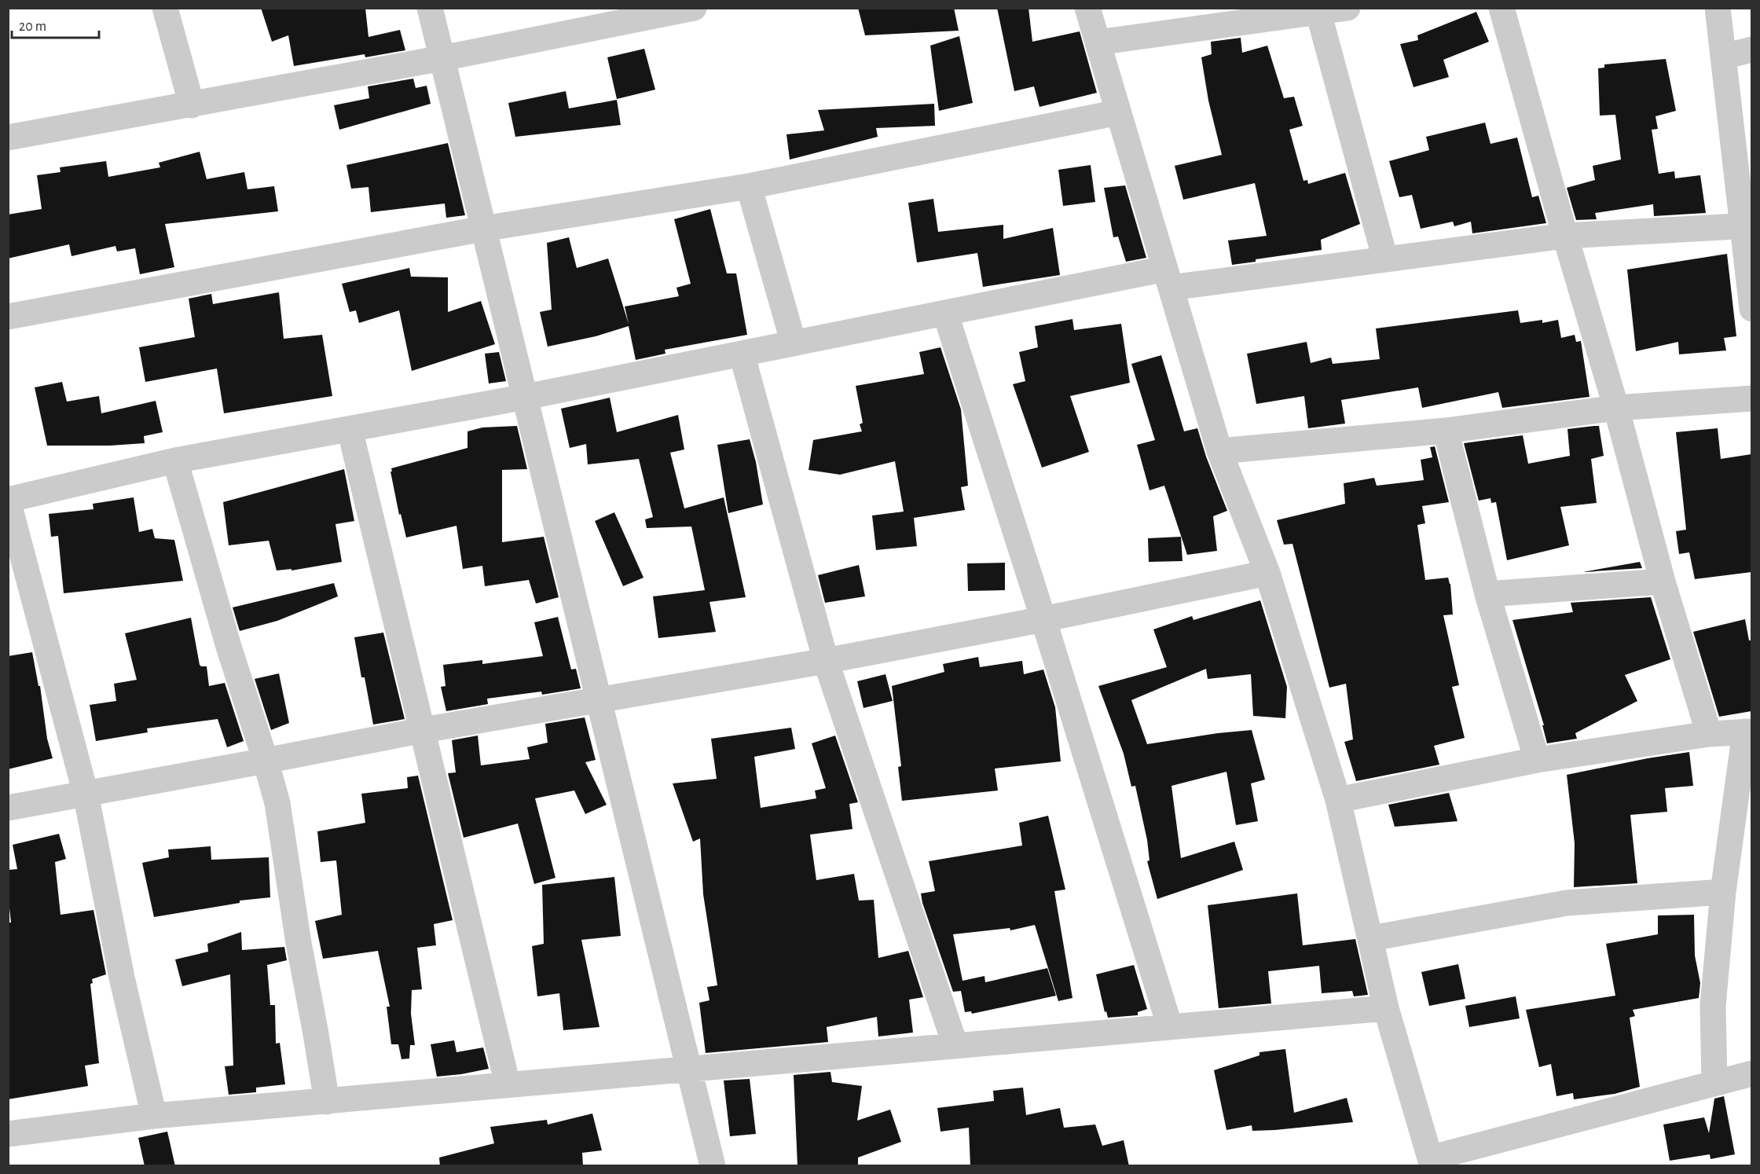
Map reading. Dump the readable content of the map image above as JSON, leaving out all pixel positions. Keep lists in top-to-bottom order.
{
  "scale_bar": "20 m"
}
